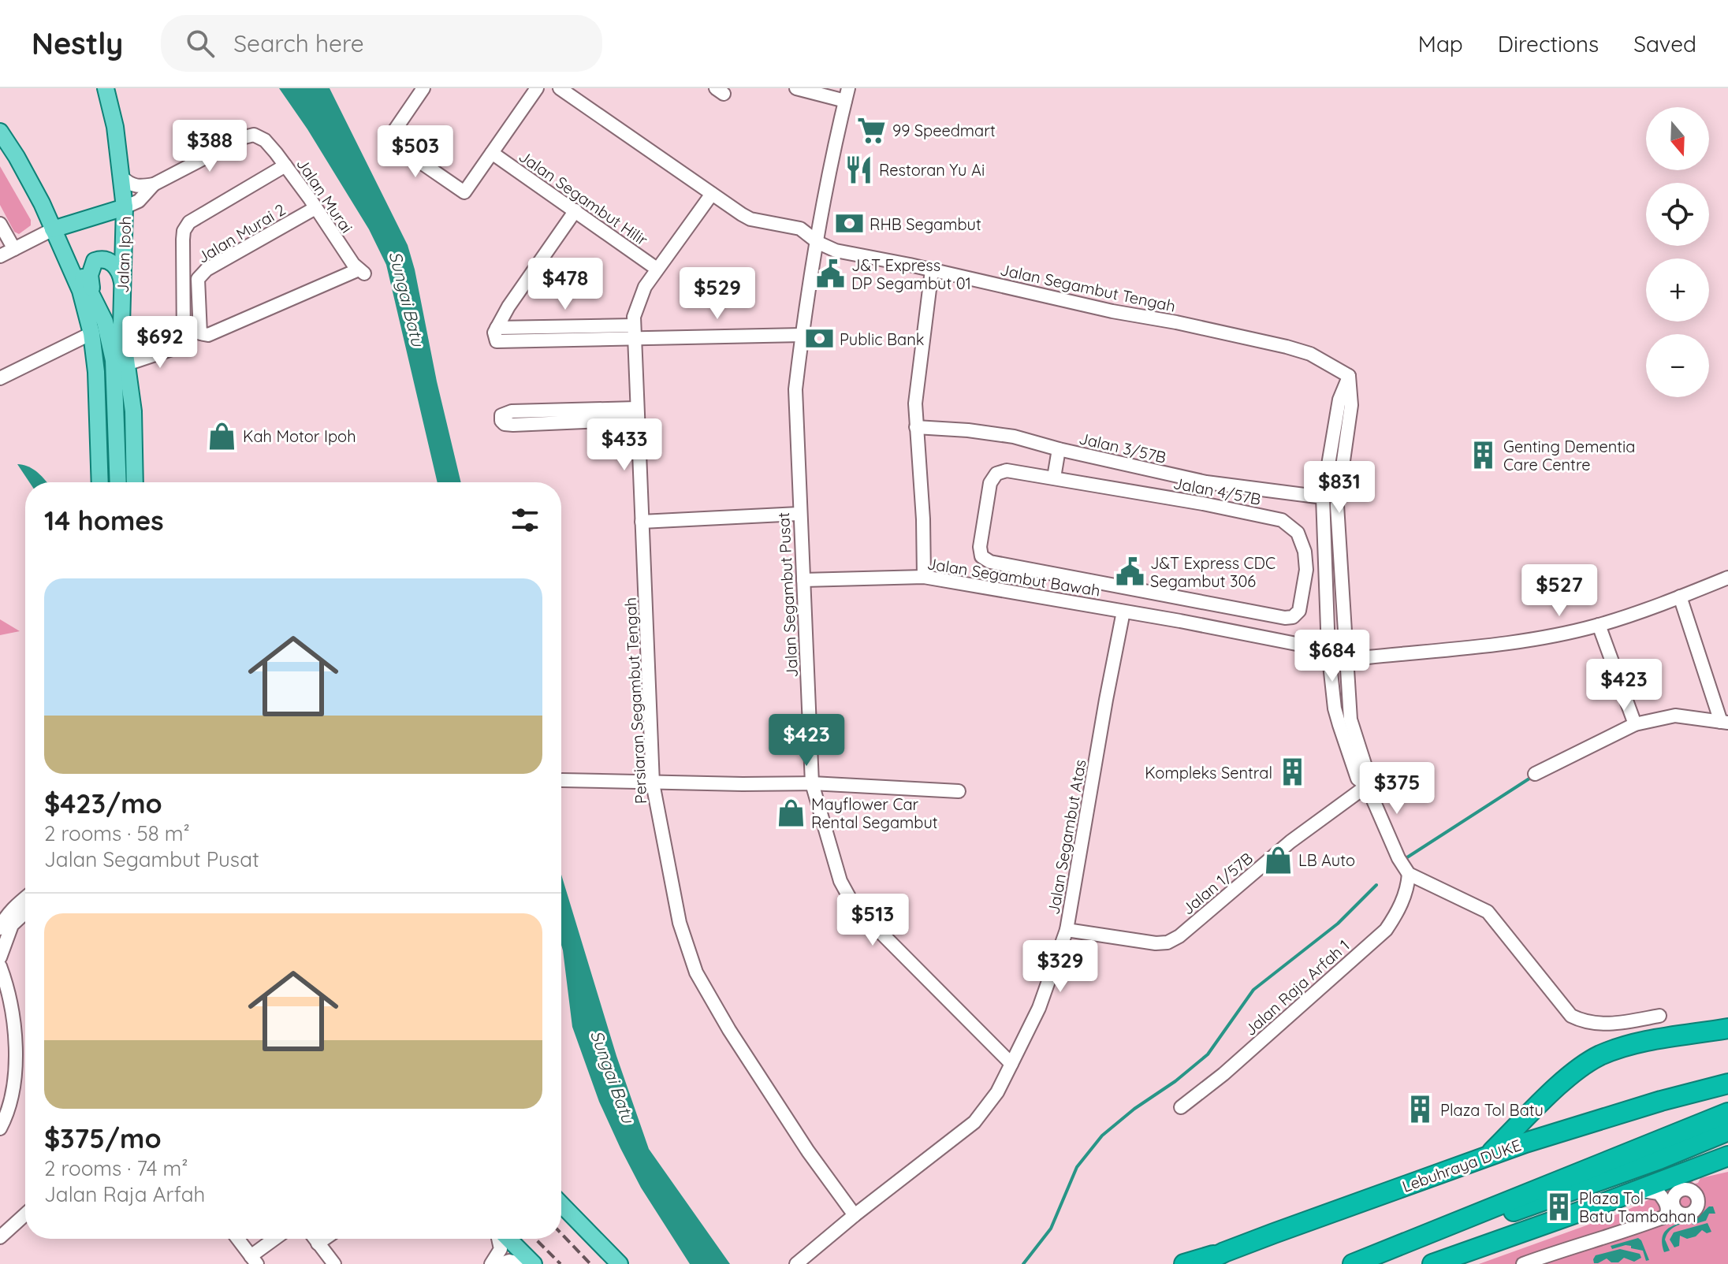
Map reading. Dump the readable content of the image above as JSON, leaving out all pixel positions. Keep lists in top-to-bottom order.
{
  "streets": {
    "highway": ["Lebuhraya DUKE"],
    "main road": ["Jalan Ipoh"],
    "street": [
      "Jalan Murai",
      "Jalan Segambut Hilir",
      "Jalan Murai 2",
      "Jalan Segambut Tengah",
      "Jalan 3/57B",
      "Jalan 4/57B",
      "Jalan Segambut Bawah",
      "Jalan Segambut Pusat",
      "Persiaran Segambut Tengah",
      "Jalan Segambut Atas",
      "Jalan 1/57B",
      "Jalan Raja Arfah 1"
    ]
  },
  "crossings": [
    ["Jalan Murai", "Jalan Murai 2"],
    ["Jalan Segambut Hilir", "Persiaran Segambut Tengah"],
    ["Jalan Segambut Tengah", "Jalan Segambut Pusat"],
    ["Jalan Segambut Tengah", "Persiaran Segambut Tengah"],
    ["Jalan Segambut Bawah", "Jalan Segambut Pusat"],
    ["Jalan Segambut Bawah", "Jalan Segambut Atas"],
    ["Jalan Segambut Pusat", "Jalan Segambut Atas"],
    ["Persiaran Segambut Tengah", "Jalan Segambut Atas"],
    ["Jalan Segambut Atas", "Jalan 1/57B"]
  ],
  "water": ["Sungai Batu"],
  "places": {
    "supermarket": ["99 Speedmart"],
    "restaurant": ["Restoran Yu Ai"],
    "bank": ["RHB Segambut", "Public Bank"],
    "public building": ["J&T Express DP Segambut 01", "J&T Express CDC Segambut 306"],
    "shop": ["Kah Motor Ipoh", "Mayflower Car Rental Segambut", "LB Auto"],
    "building": [
      "Genting Dementia Care Centre",
      "Kompleks Sentral",
      "Plaza Tol Batu",
      "Plaza Tol Batu Tambahan"
    ]
  },
  "north": "bottom",
  "page": {
    "header": "Nestly",
    "search": "Search here",
    "nav": ["Map", "Directions", "Saved"],
    "map_buttons": ["+", "−"],
    "price": [
      "$388",
      "$503",
      "$478",
      "$529",
      "$692",
      "$433",
      "$831",
      "$527",
      "$684",
      "$423",
      "$423",
      "$375",
      "$513",
      "$329"
    ],
    "heading": "14 homes",
    "list": [
      {
        "name": "$423/mo",
        "note": "2 rooms · 58 m² · Jalan Segambut Pusat"
      },
      {
        "name": "$375/mo",
        "note": "2 rooms · 74 m² · Jalan Raja Arfah"
      }
    ]
  }
}
